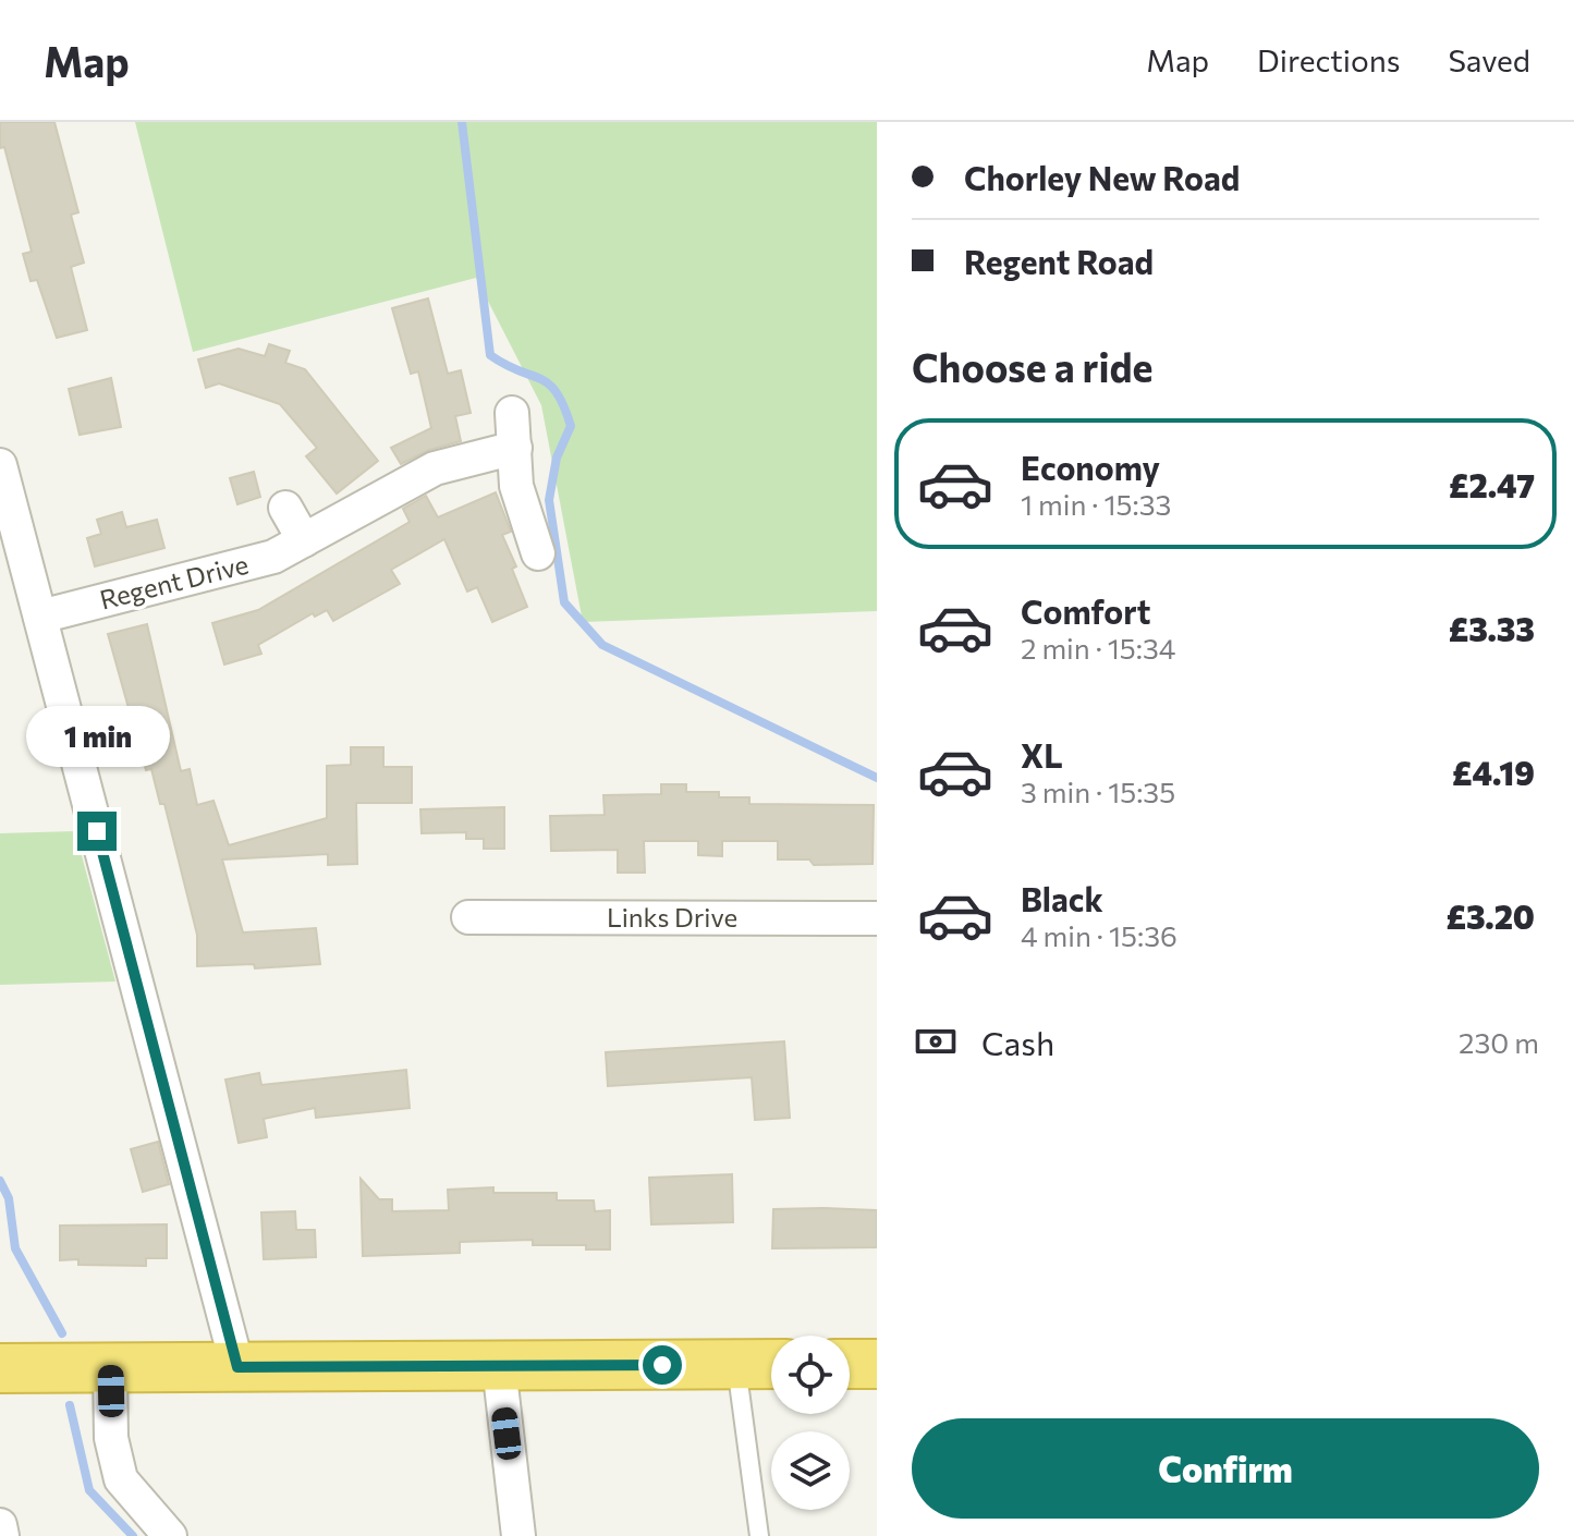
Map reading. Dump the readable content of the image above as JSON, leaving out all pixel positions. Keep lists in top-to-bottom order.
{
  "streets": {
    "street": ["Regent Drive", "Links Drive"]
  },
  "page": {
    "header": "Map",
    "nav": ["Map", "Directions", "Saved"],
    "banner": ["Chorley New Road", "Regent Road"],
    "heading": "Choose a ride",
    "list": [
      {
        "name": "Economy",
        "note": "1 min · 15:33",
        "value": "£2.47"
      },
      {
        "name": "Comfort",
        "note": "2 min · 15:34",
        "value": "£3.33"
      },
      {
        "name": "XL",
        "note": "3 min · 15:35",
        "value": "£4.19"
      },
      {
        "name": "Black",
        "note": "4 min · 15:36",
        "value": "£3.20"
      }
    ],
    "bubble": "1 min",
    "pay": ["Cash", "230 m"],
    "buttons": "Confirm"
  }
}
